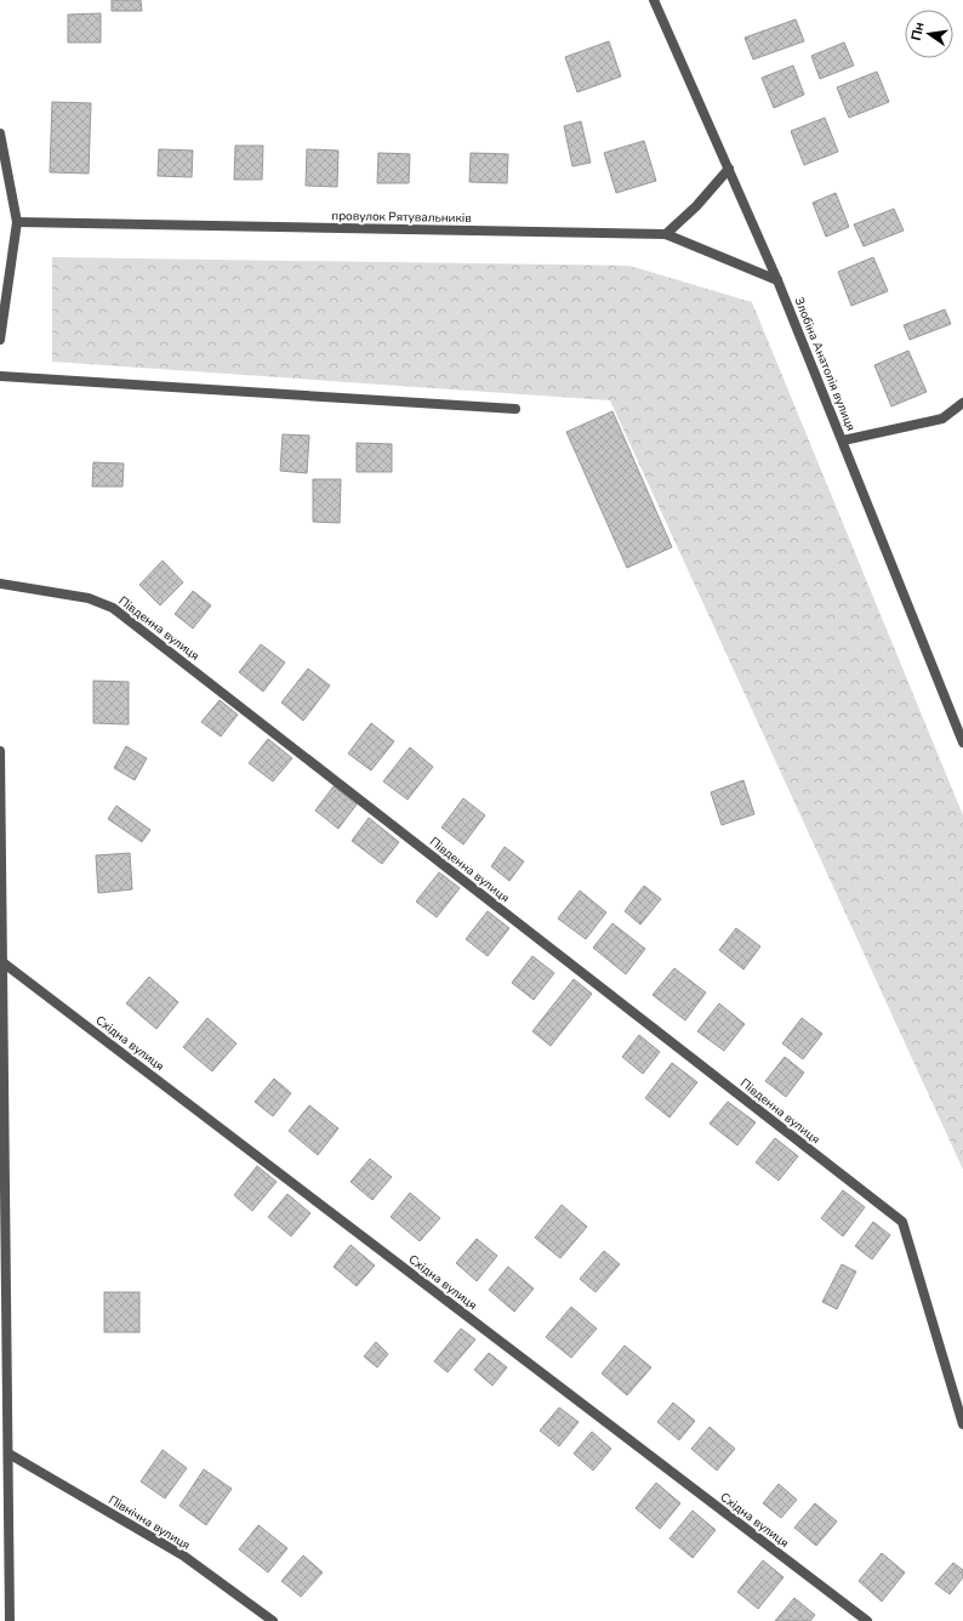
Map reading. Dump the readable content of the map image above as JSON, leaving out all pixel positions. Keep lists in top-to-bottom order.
{
  "streets": {
    "street": [
      "провулок Рятувальників",
      "Злобіна Анатолія вулиця",
      "Південна вулиця",
      "Східна вулиця",
      "Північна вулиця"
    ]
  },
  "crossings": [
    ["провулок Рятувальників", "Злобіна Анатолія вулиця"]
  ],
  "north": "left"
}
